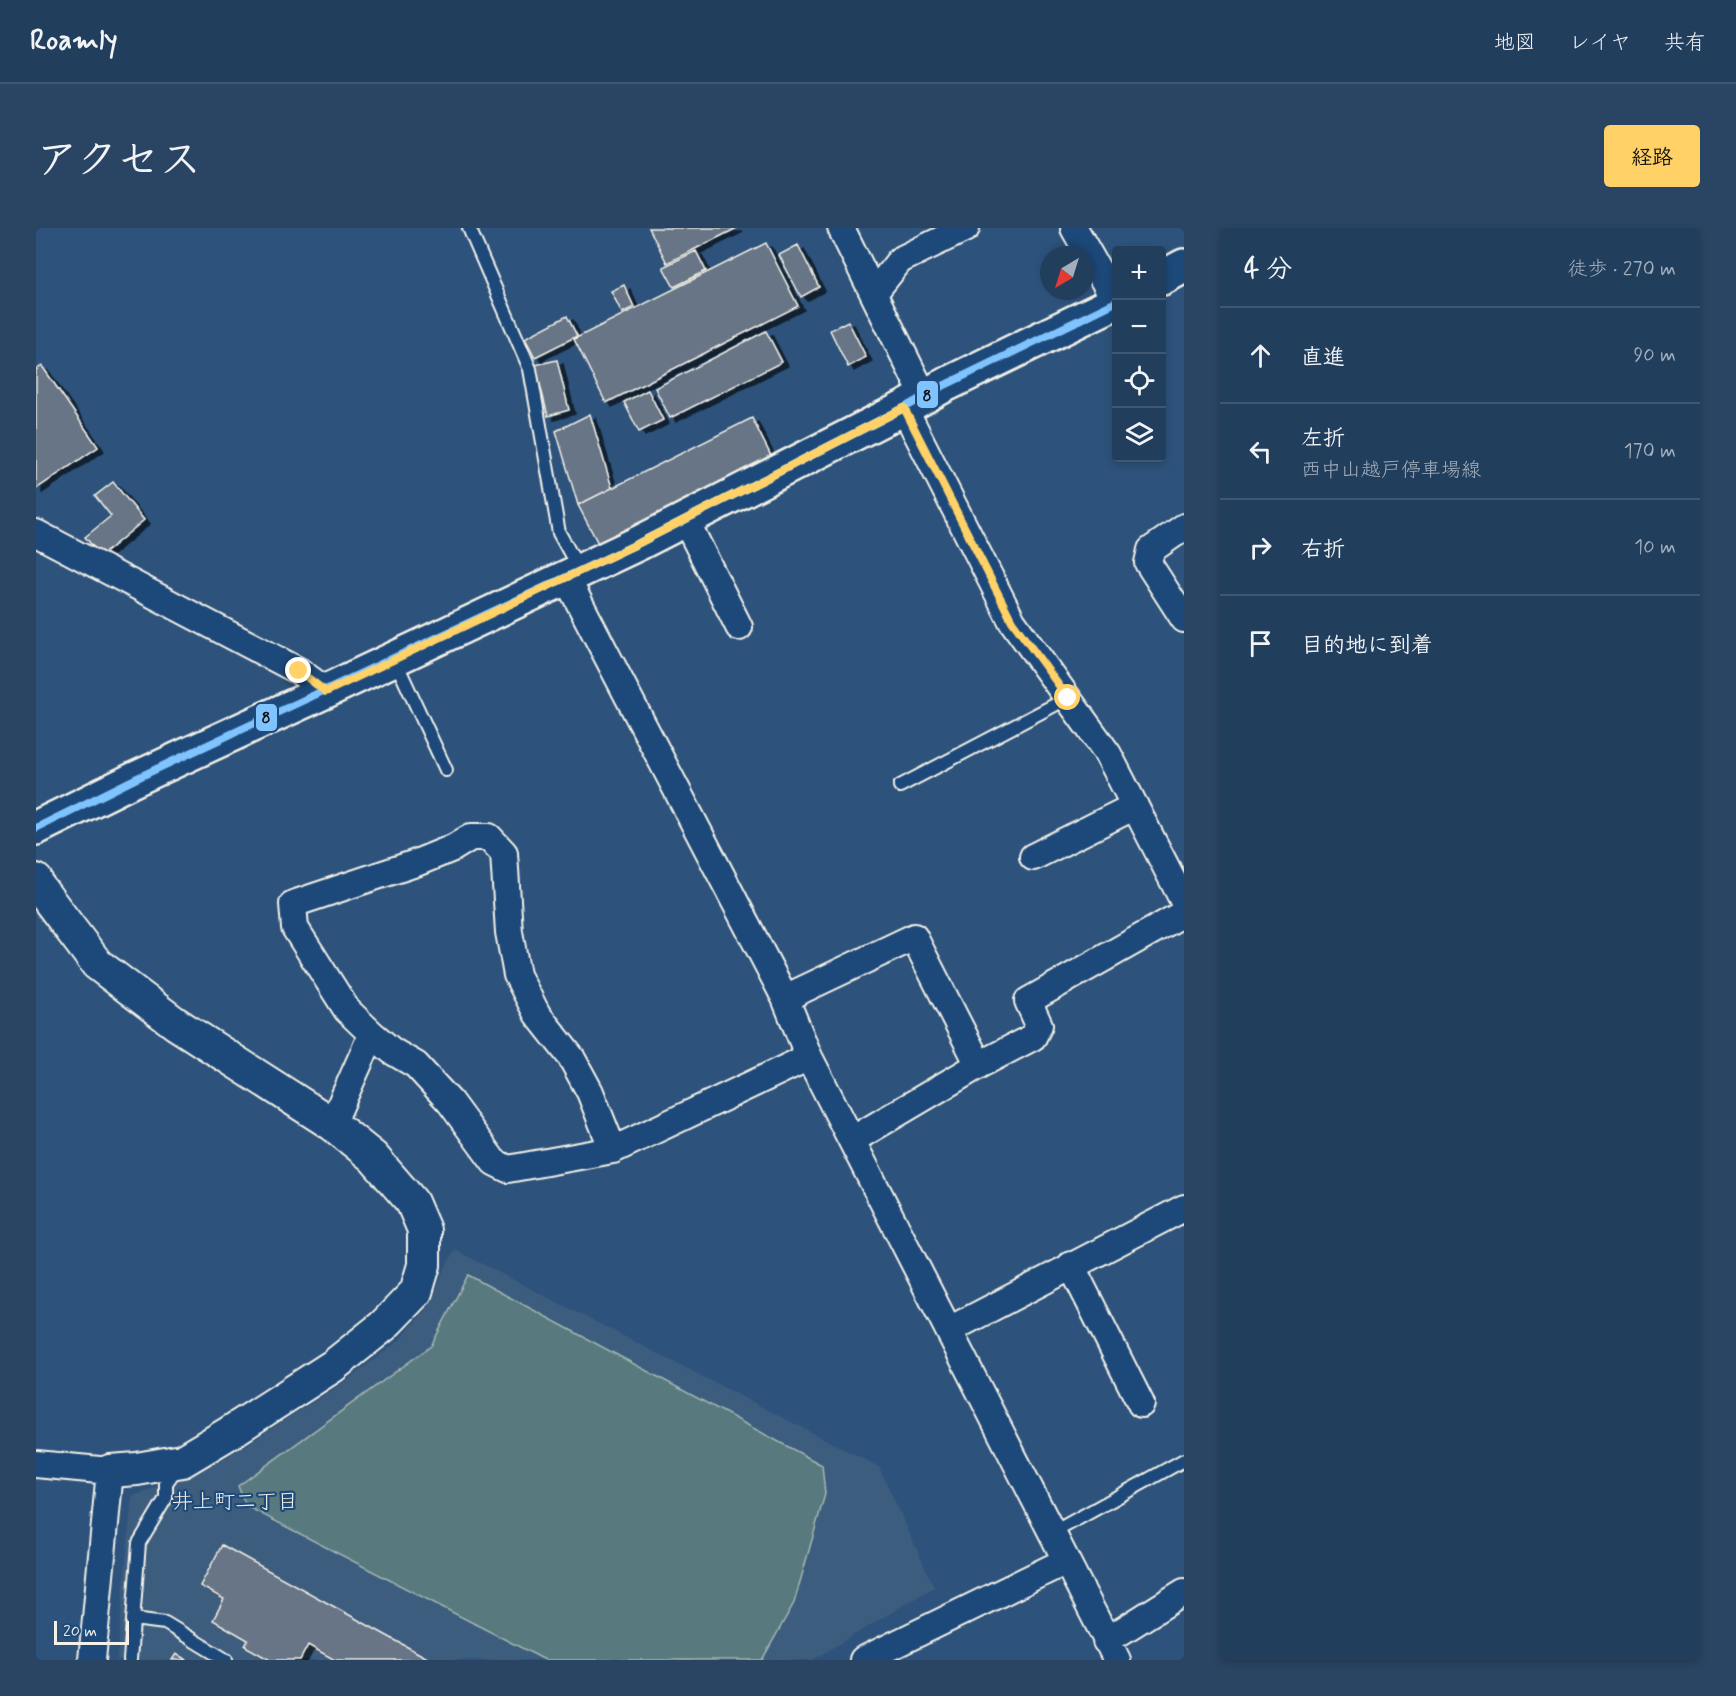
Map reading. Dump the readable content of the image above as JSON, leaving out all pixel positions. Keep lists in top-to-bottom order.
{
  "districts": ["井上町二丁目"],
  "lines": ["transit line 8"],
  "scale_bar": "20 m",
  "north": "bottom left",
  "page": {
    "header": "Roamly",
    "nav": ["地図", "レイヤ", "共有"],
    "title": "アクセス",
    "buttons": "経路",
    "heading": ["4 分", "徒歩 · 270 m"],
    "map_buttons": ["+", "−"],
    "list": [
      ["直進", "90 m"],
      ["左折", "西中山越戸停車場線", "170 m"],
      ["右折", "10 m"],
      "目的地に到着"
    ],
    "scale": "20 m"
  }
}
